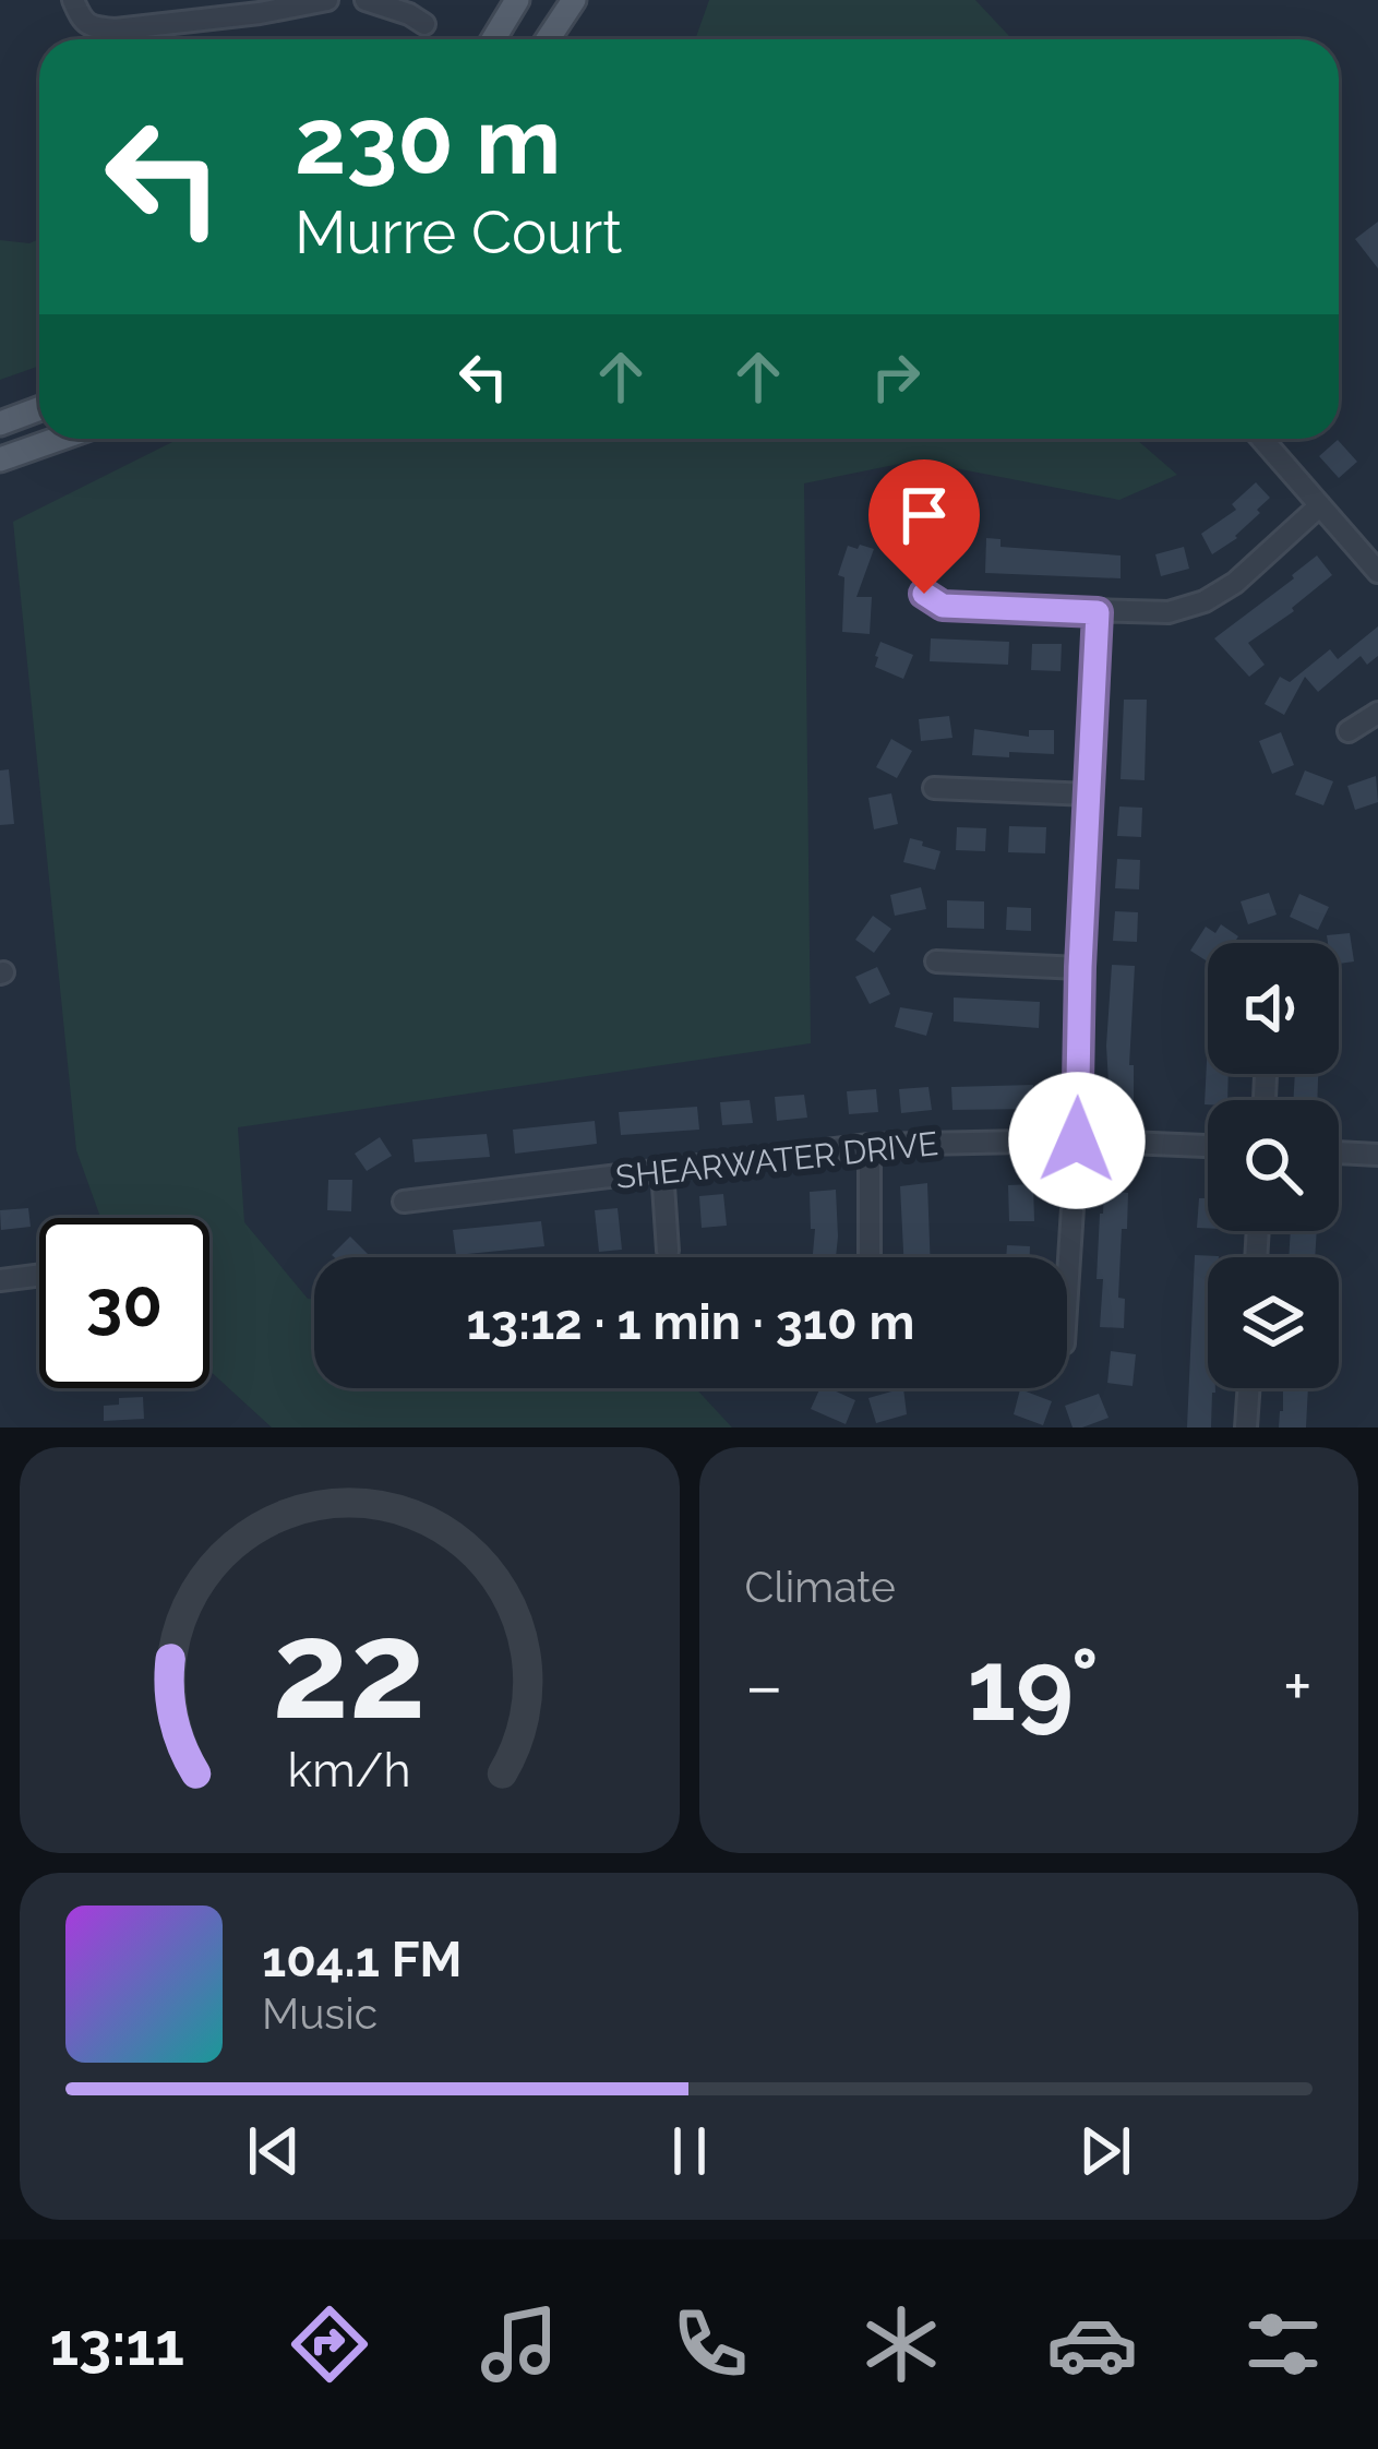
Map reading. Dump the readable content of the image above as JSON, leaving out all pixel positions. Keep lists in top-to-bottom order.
{
  "streets": {
    "street": ["SHEARWATER DRIVE"]
  },
  "page": {
    "turn": ["230 m", "Murre Court"],
    "limit": "30",
    "trip": "13:12 · 1 min · 310 m",
    "tile": "Climate",
    "heat": ["−", "19°", "+"],
    "song": ["104.1 FM", "Music"],
    "tabs": "13:11",
    "gauge": ["22", "km/h"]
  }
}
